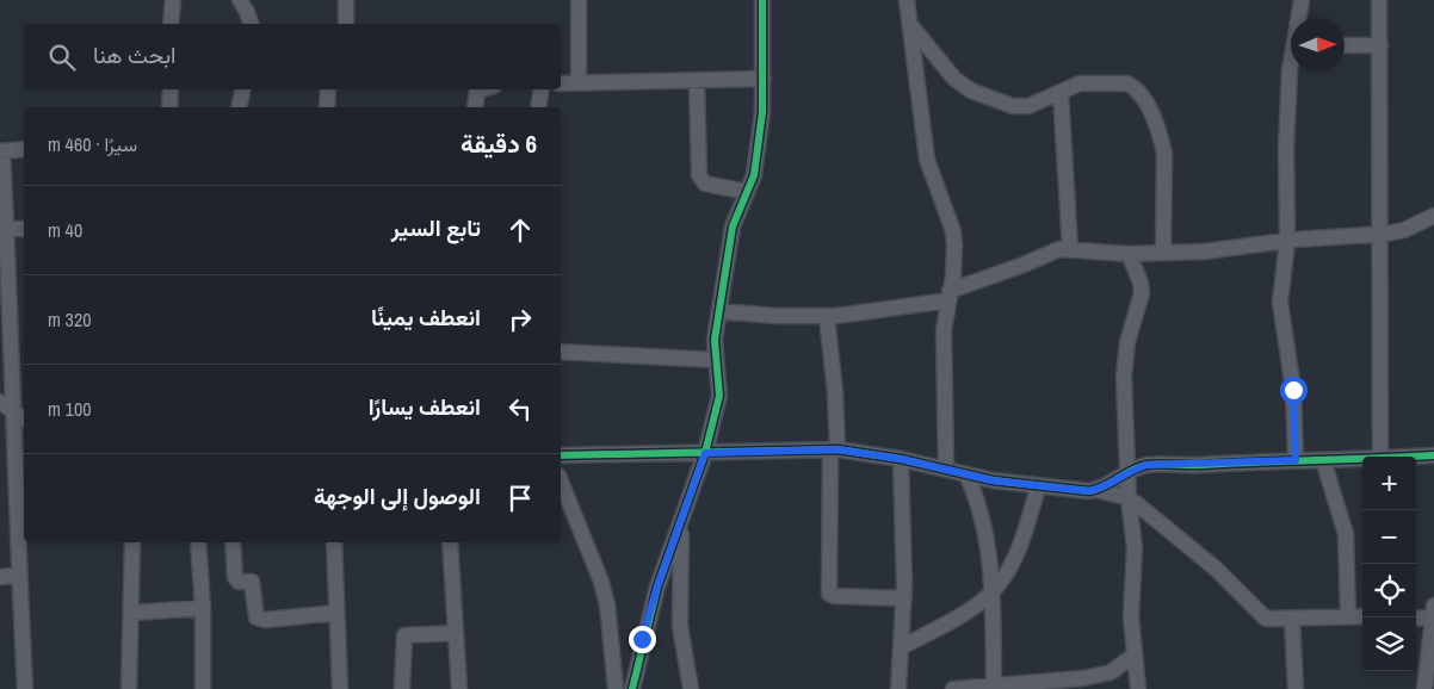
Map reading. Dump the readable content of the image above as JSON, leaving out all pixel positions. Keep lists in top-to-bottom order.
{
  "north": "right",
  "page": {
    "search": "ابحث هنا",
    "heading": ["6 دقيقة", "سيرًا · 460 m"],
    "list": [
      ["تابع السير", "40 m"],
      ["انعطف يمينًا", "320 m"],
      ["انعطف يسارًا", "100 m"],
      "الوصول إلى الوجهة"
    ],
    "map_buttons": ["+", "−"]
  }
}
